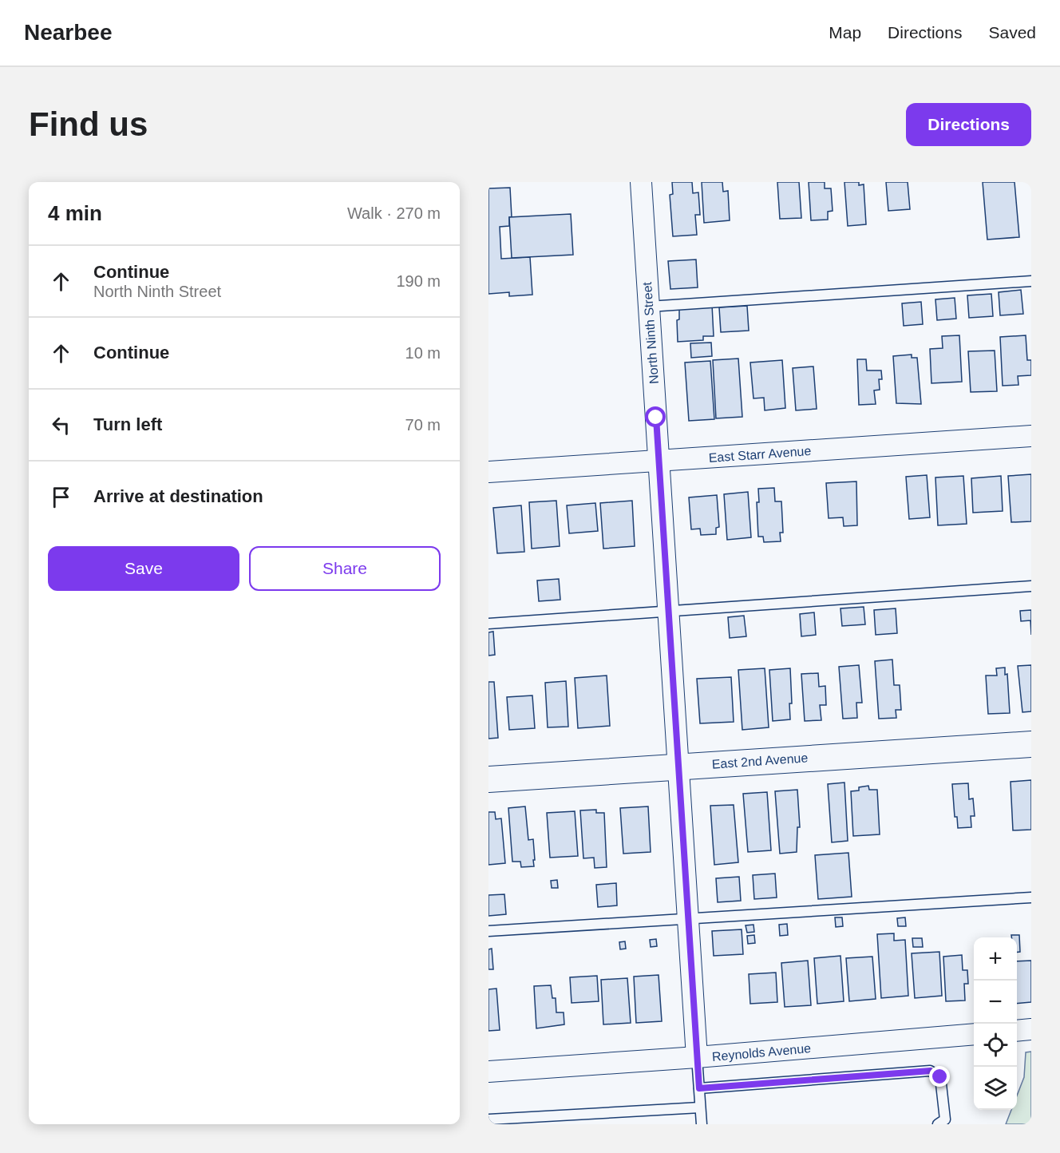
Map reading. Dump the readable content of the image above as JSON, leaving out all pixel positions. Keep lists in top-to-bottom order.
{
  "streets": {
    "street": [
      "North Ninth Street",
      "East Starr Avenue",
      "East 2nd Avenue",
      "Reynolds Avenue"
    ]
  },
  "crossings": [
    ["North Ninth Street", "East Starr Avenue"],
    ["North Ninth Street", "East 2nd Avenue"],
    ["North Ninth Street", "Reynolds Avenue"]
  ],
  "page": {
    "header": "Nearbee",
    "nav": ["Map", "Directions", "Saved"],
    "buttons": [
      "Directions",
      ["Save", "Share"]
    ],
    "title": "Find us",
    "heading": ["4 min", "Walk · 270 m"],
    "list": [
      ["Continue", "North Ninth Street", "190 m"],
      ["Continue", "10 m"],
      ["Turn left", "70 m"],
      "Arrive at destination"
    ],
    "map_buttons": ["+", "−"]
  }
}
